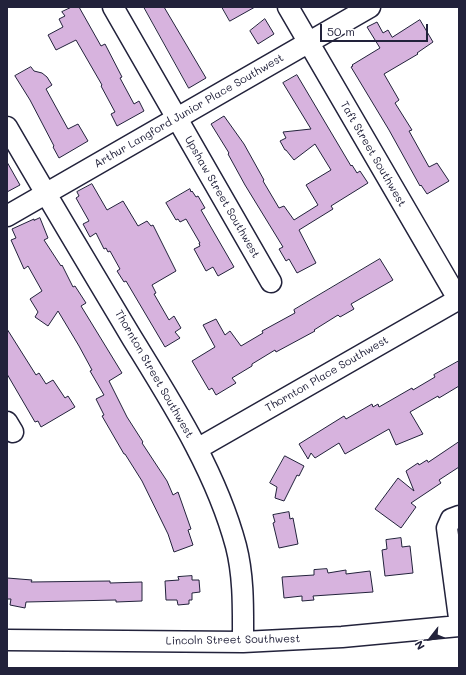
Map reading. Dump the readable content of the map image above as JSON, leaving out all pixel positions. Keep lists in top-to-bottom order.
{
  "streets": {
    "street": [
      "Arthur Langford Junior Place Southwest",
      "Taft Street Southwest",
      "Upshaw Street Southwest",
      "Thornton Street Southwest",
      "Thornton Place Southwest",
      "Lincoln Street Southwest"
    ]
  },
  "crossings": [
    ["Arthur Langford Junior Place Southwest", "Taft Street Southwest"],
    ["Arthur Langford Junior Place Southwest", "Upshaw Street Southwest"],
    ["Arthur Langford Junior Place Southwest", "Thornton Street Southwest"],
    ["Taft Street Southwest", "Thornton Place Southwest"],
    ["Thornton Street Southwest", "Thornton Place Southwest"],
    ["Thornton Street Southwest", "Lincoln Street Southwest"]
  ],
  "scale_bar": "50 m",
  "north": "bottom left"
}
